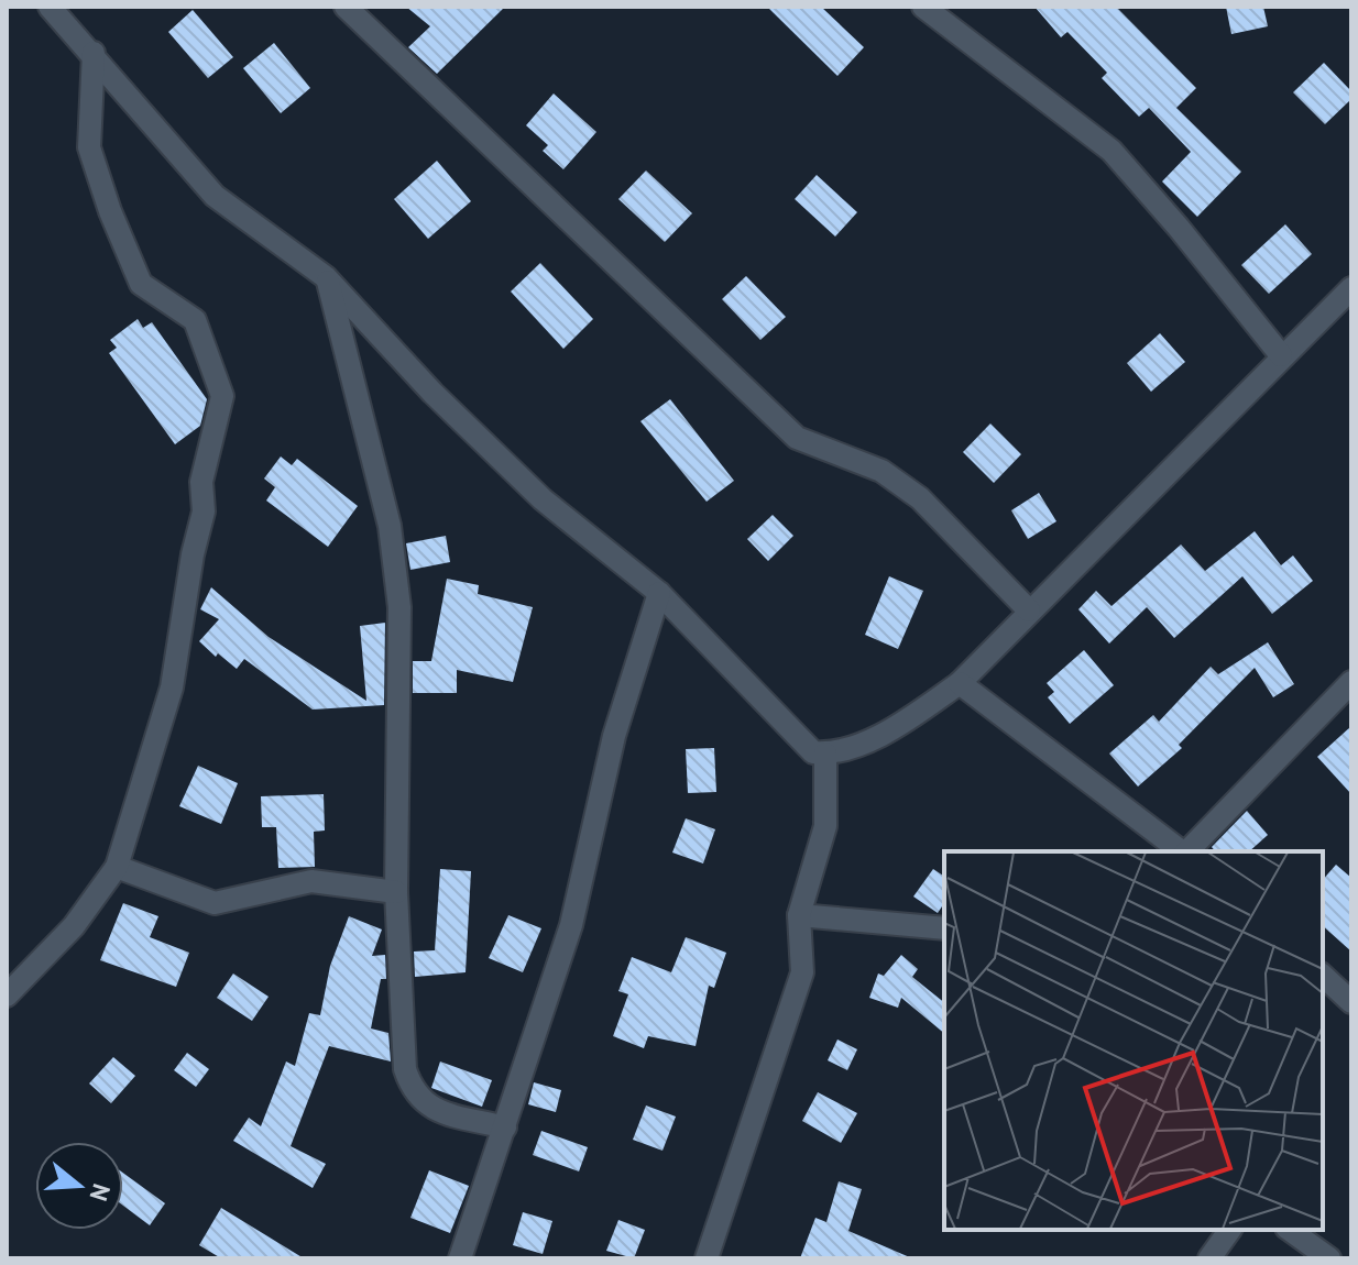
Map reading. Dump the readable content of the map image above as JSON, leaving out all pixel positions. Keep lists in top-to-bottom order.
{
  "north": "right"
}
